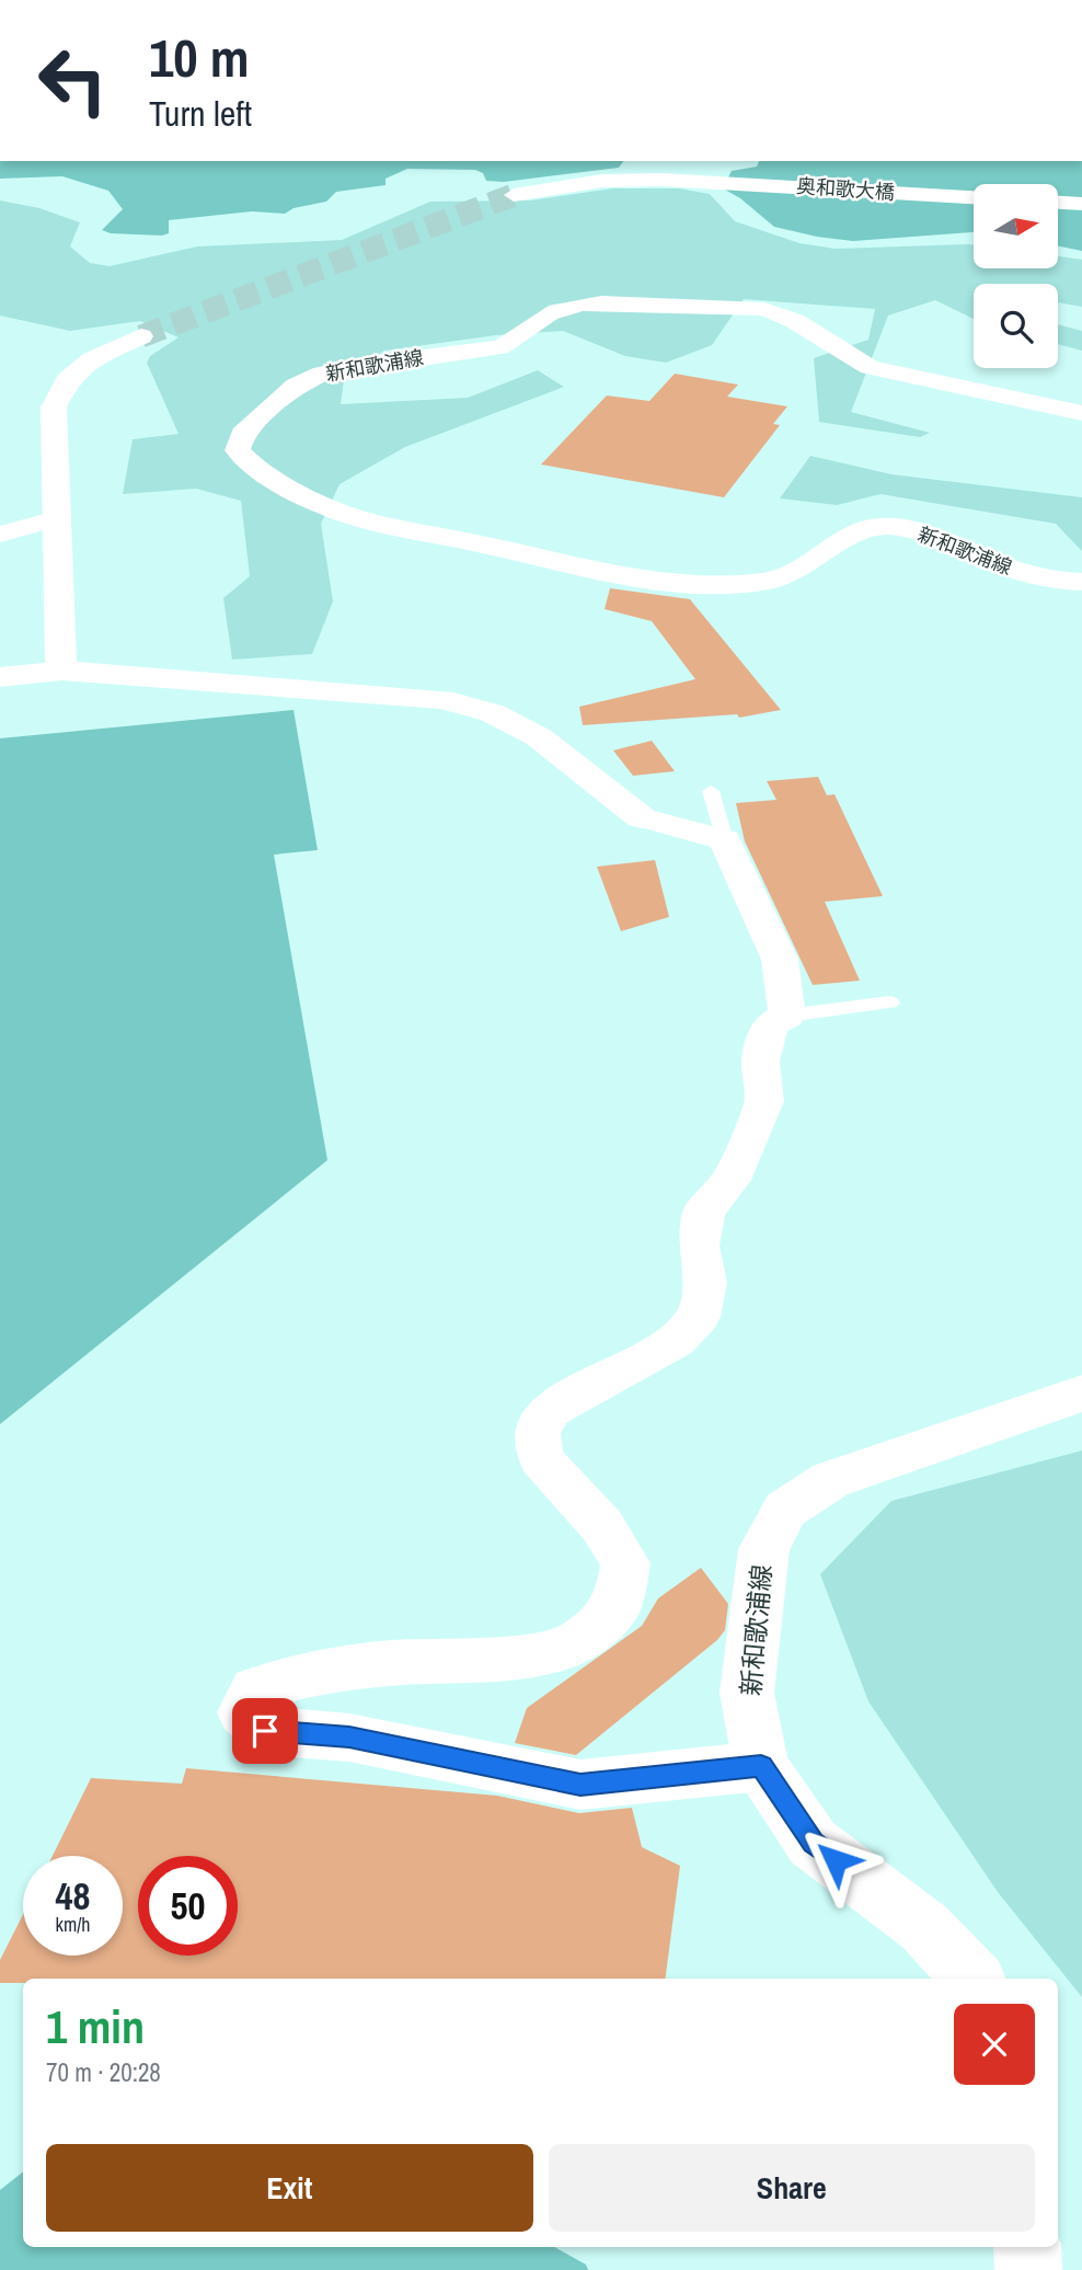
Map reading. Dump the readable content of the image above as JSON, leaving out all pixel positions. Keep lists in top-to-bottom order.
{
  "streets": {
    "main road": ["奥和歌大橋", "新和歌浦線"]
  },
  "north": "right",
  "page": {
    "turn": ["10 m", "Turn left"],
    "speed": "48 km/h",
    "limit": "50",
    "heading": ["1 min", "70 m · 20:28"],
    "buttons": ["Exit", "Share"]
  }
}
